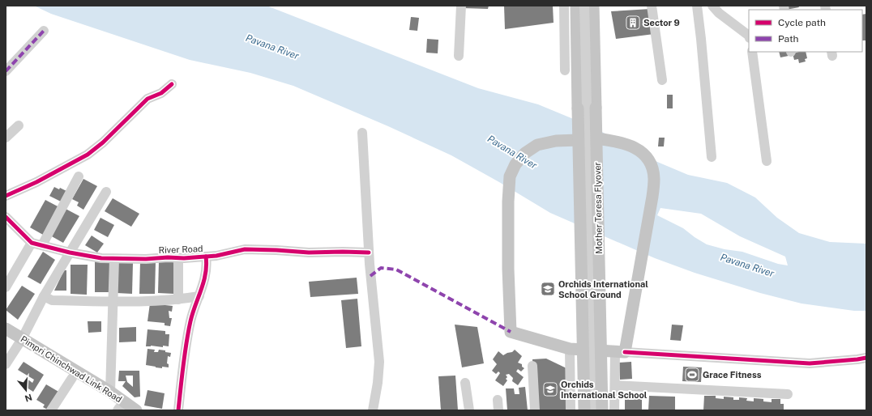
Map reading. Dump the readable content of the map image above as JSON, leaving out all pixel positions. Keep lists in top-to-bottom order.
{
  "streets": {
    "main road": ["Mother Teresa Flyover", "Pimpri Chinchwad Link Road"],
    "street": ["River Road"]
  },
  "water": ["Pavana River"],
  "places": {
    "building": ["Sector 9"],
    "school or university": ["Orchids International School Ground", "Orchids International School"],
    "sports": ["Grace Fitness"]
  },
  "legend": ["Cycle path", "Path"],
  "north": "bottom"
}
